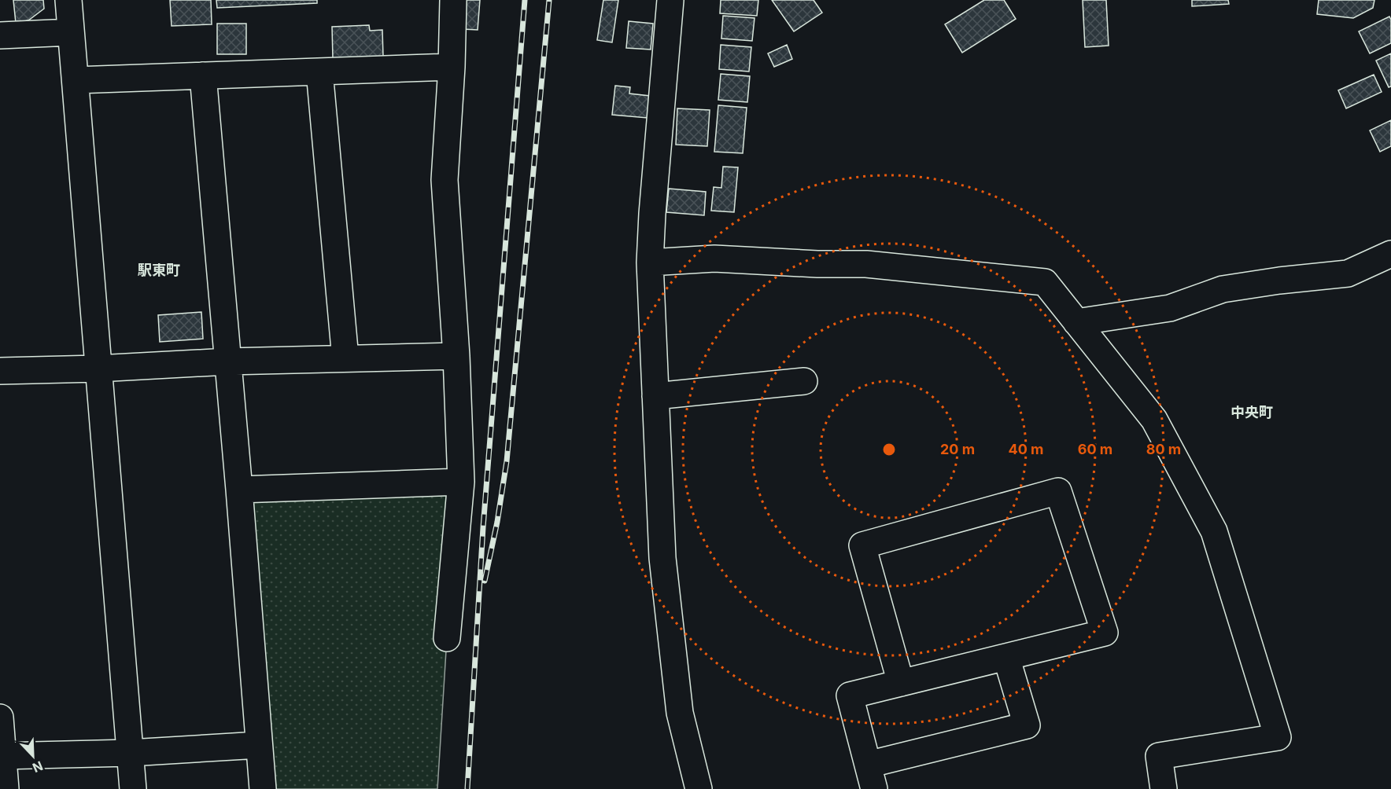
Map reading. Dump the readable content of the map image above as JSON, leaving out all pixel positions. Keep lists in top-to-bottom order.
{
  "districts": ["駅東町", "中央町"],
  "north": "bottom right",
  "rings": [
    "20 m",
    "40 m",
    "60 m",
    "80 m"
  ]
}
